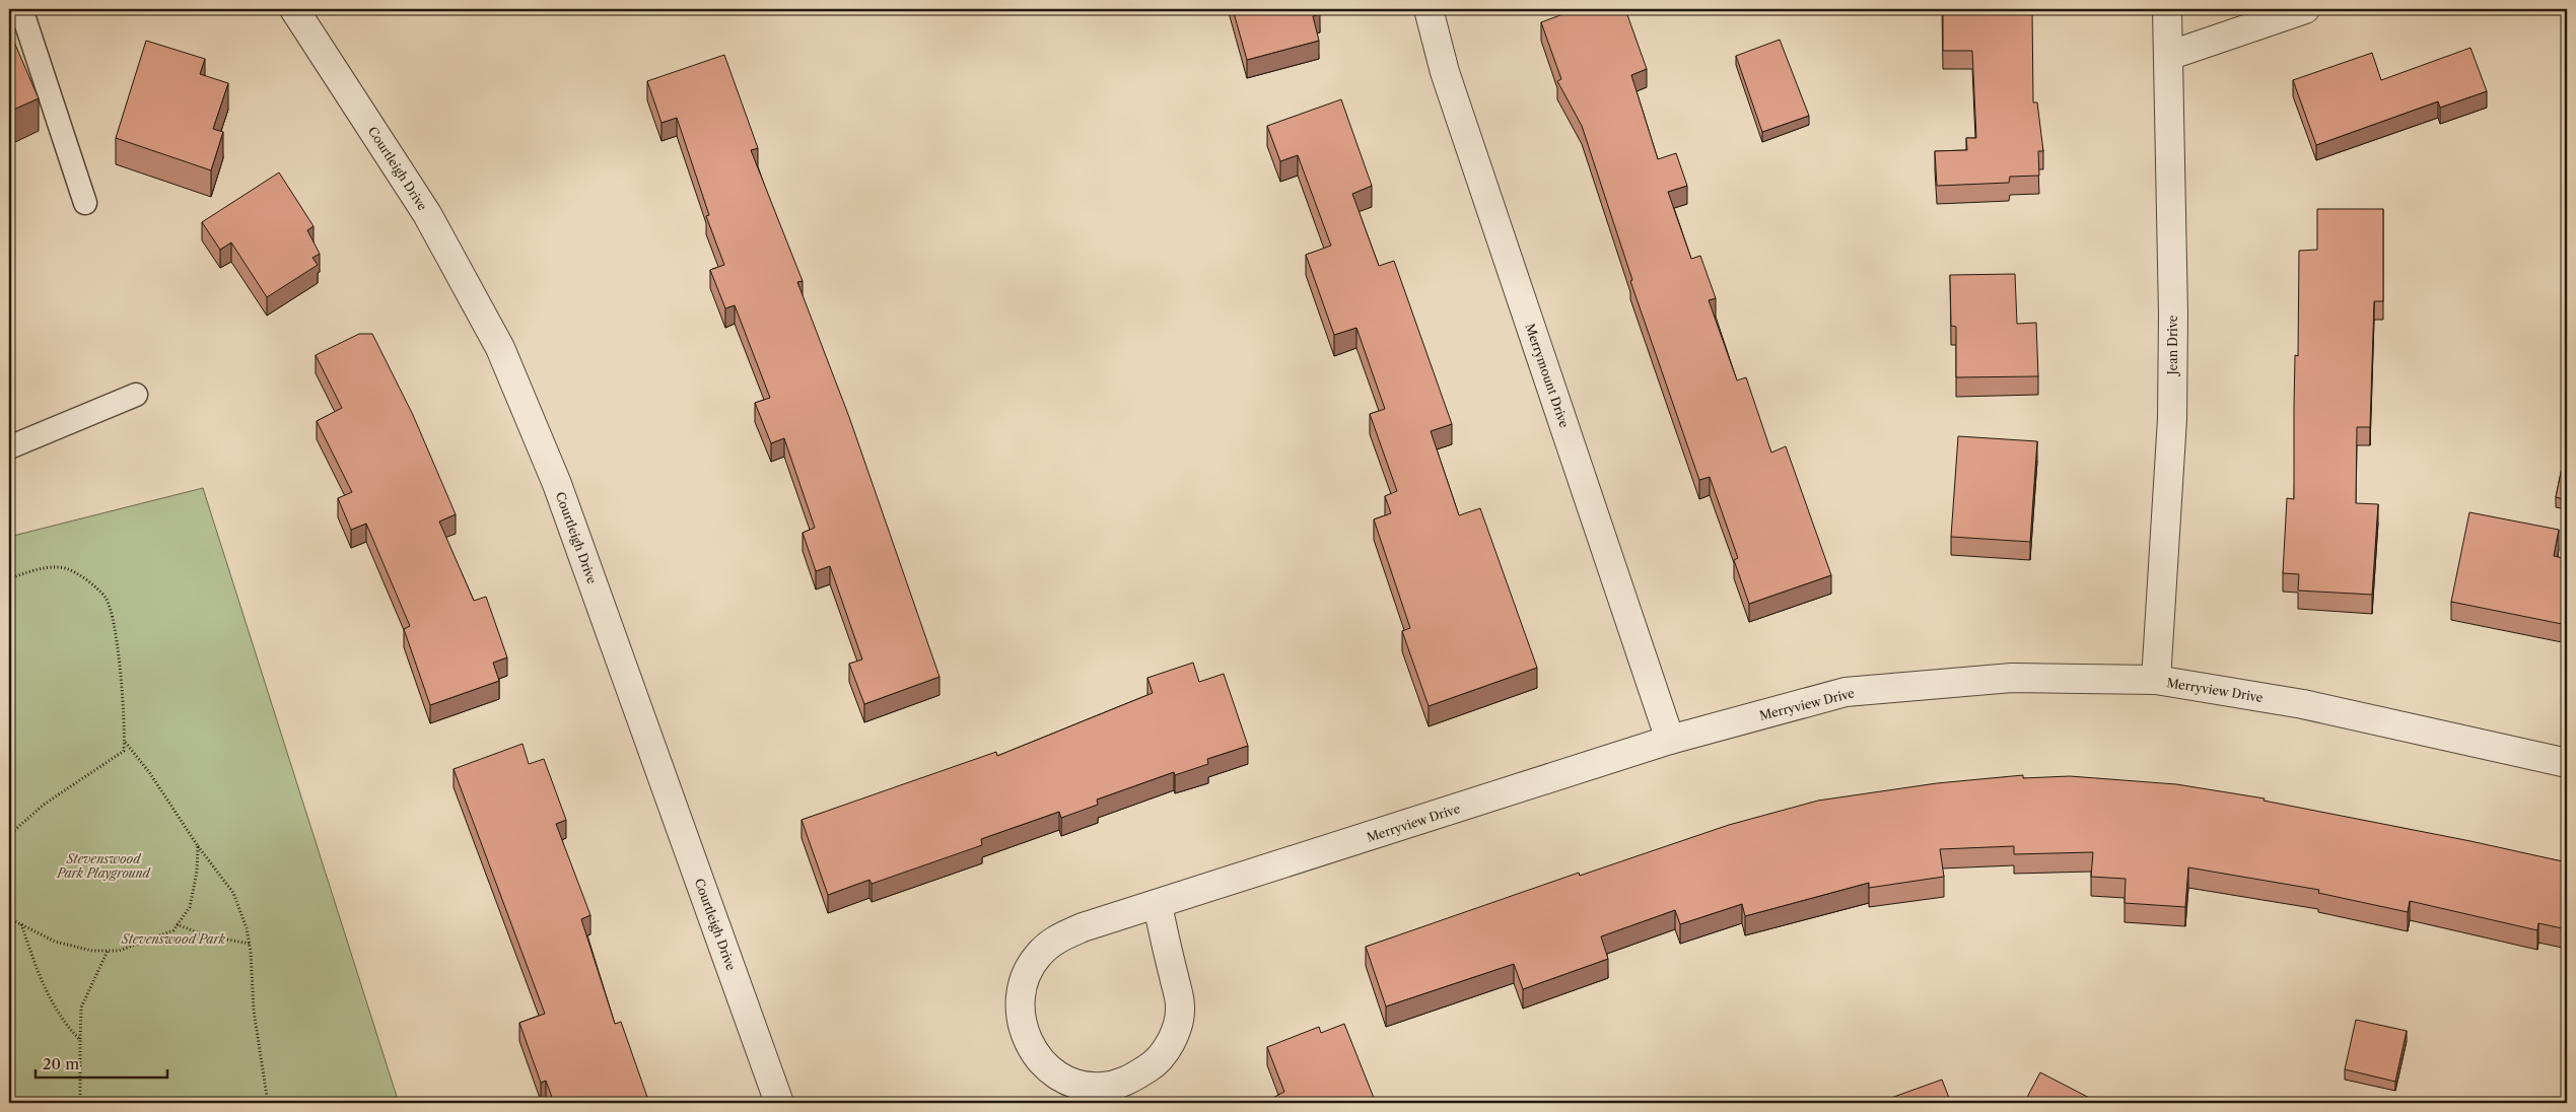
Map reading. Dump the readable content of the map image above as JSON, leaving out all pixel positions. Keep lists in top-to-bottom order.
{
  "streets": {
    "street": [
      "Courtleigh Drive",
      "Jean Drive",
      "Merrymount Drive",
      "Merryview Drive"
    ]
  },
  "crossings": [
    ["Jean Drive", "Merryview Drive"],
    ["Merrymount Drive", "Merryview Drive"]
  ],
  "parks": ["Stevenswood Park Playground", "Stevenswood Park"],
  "scale_bar": "20 m"
}
